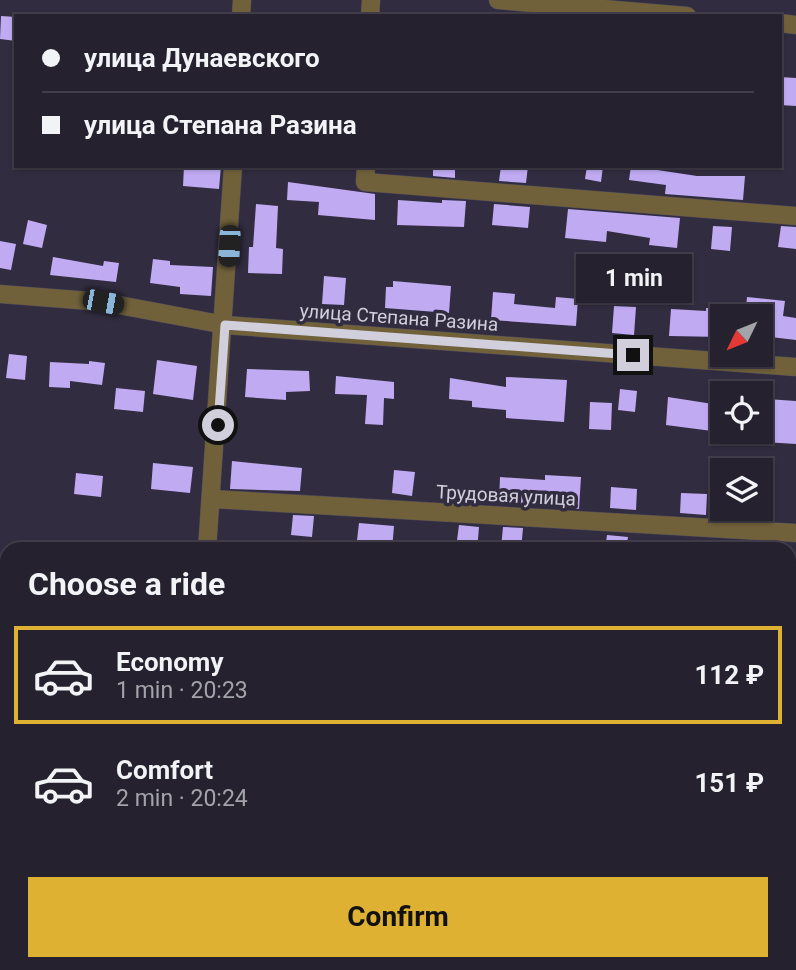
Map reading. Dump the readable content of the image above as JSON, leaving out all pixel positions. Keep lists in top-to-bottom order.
{
  "streets": {
    "street": ["улица Степана Разина", "Трудовая улица"]
  },
  "north": "bottom left",
  "page": {
    "banner": ["улица Дунаевского", "улица Степана Разина"],
    "bubble": "1 min",
    "heading": "Choose a ride",
    "list": [
      {
        "name": "Economy",
        "note": "1 min · 20:23",
        "value": "112 ₽"
      },
      {
        "name": "Comfort",
        "note": "2 min · 20:24",
        "value": "151 ₽"
      }
    ],
    "buttons": "Confirm"
  }
}
